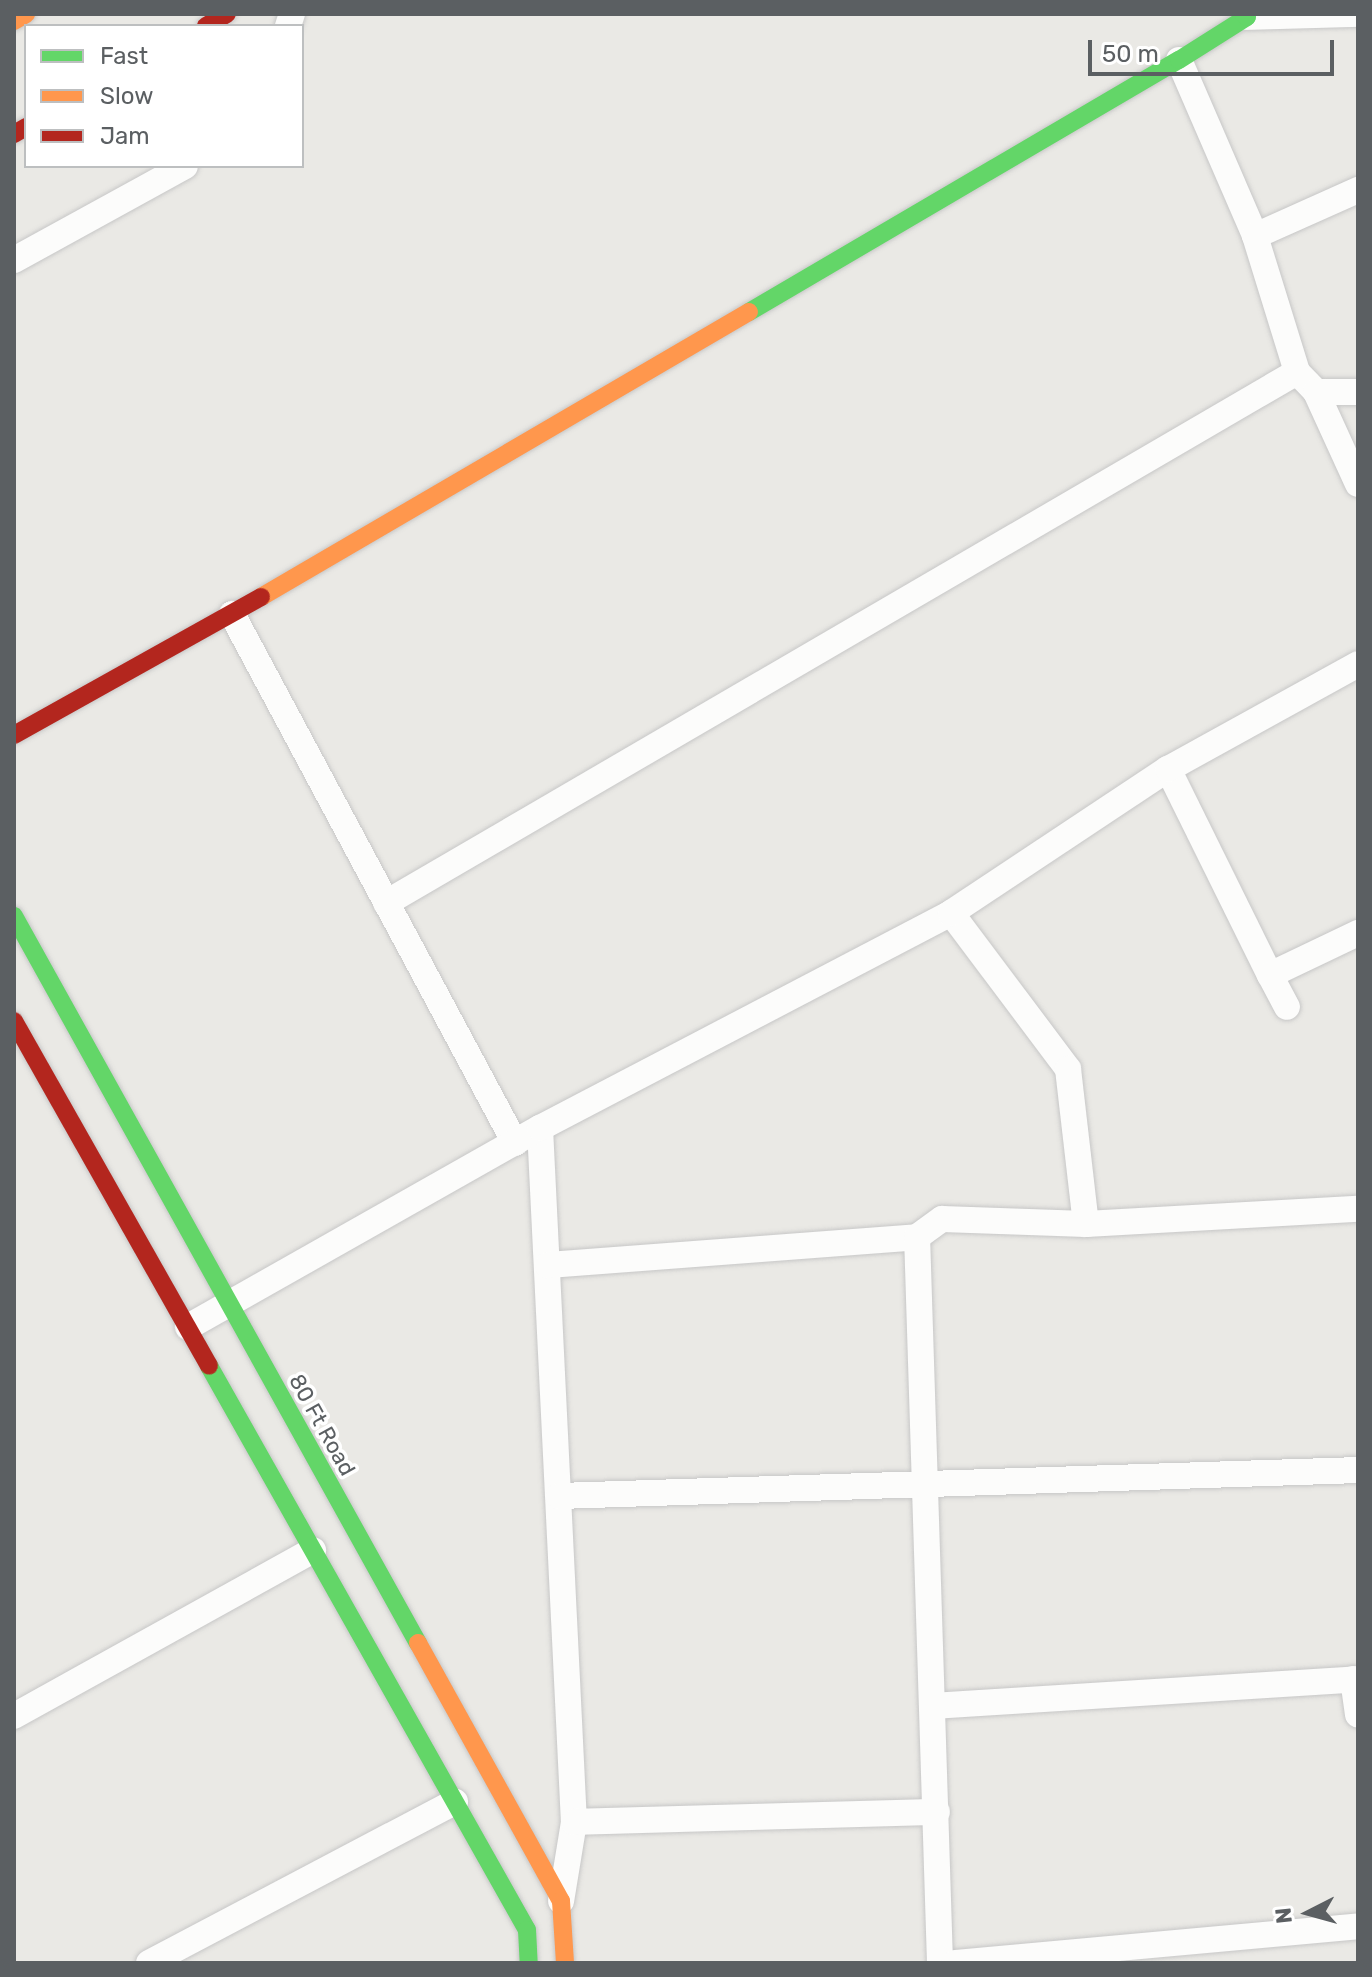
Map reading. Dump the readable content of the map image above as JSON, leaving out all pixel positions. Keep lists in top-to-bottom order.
{
  "streets": {
    "main road": ["80 Ft Road"]
  },
  "legend": ["Fast", "Slow", "Jam"],
  "scale_bar": "50 m",
  "north": "left"
}
